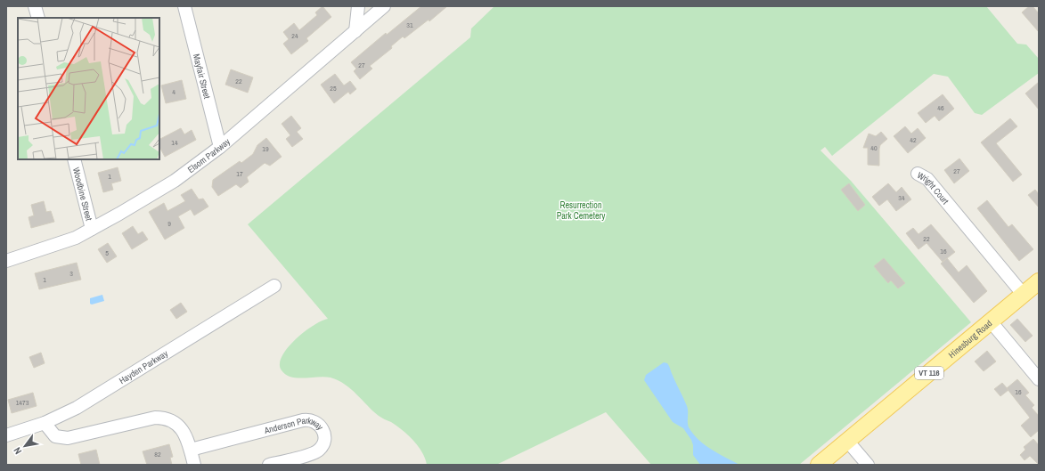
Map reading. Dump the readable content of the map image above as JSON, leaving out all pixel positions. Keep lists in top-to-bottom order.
{
  "streets": {
    "main road": ["Hinesburg Road", "VT 116"],
    "street": [
      "Mayfair Street",
      "Elsom Parkway",
      "Wright Court",
      "Woodbine Street",
      "Hayden Parkway",
      "Anderson Parkway"
    ]
  },
  "crossings": [
    ["Mayfair Street", "Elsom Parkway"],
    ["Elsom Parkway", "Woodbine Street"],
    ["Wright Court", "Hinesburg Road"]
  ],
  "parks": ["Resurrection Park Cemetery"],
  "house_numbers": [
    "31",
    "24",
    "27",
    "22",
    "25",
    "4",
    "46",
    "42",
    "14",
    "40",
    "19",
    "27",
    "17",
    "1",
    "34",
    "9",
    "22",
    "16",
    "5",
    "3",
    "1",
    "16",
    "1473",
    "82"
  ],
  "north": "bottom left"
}
